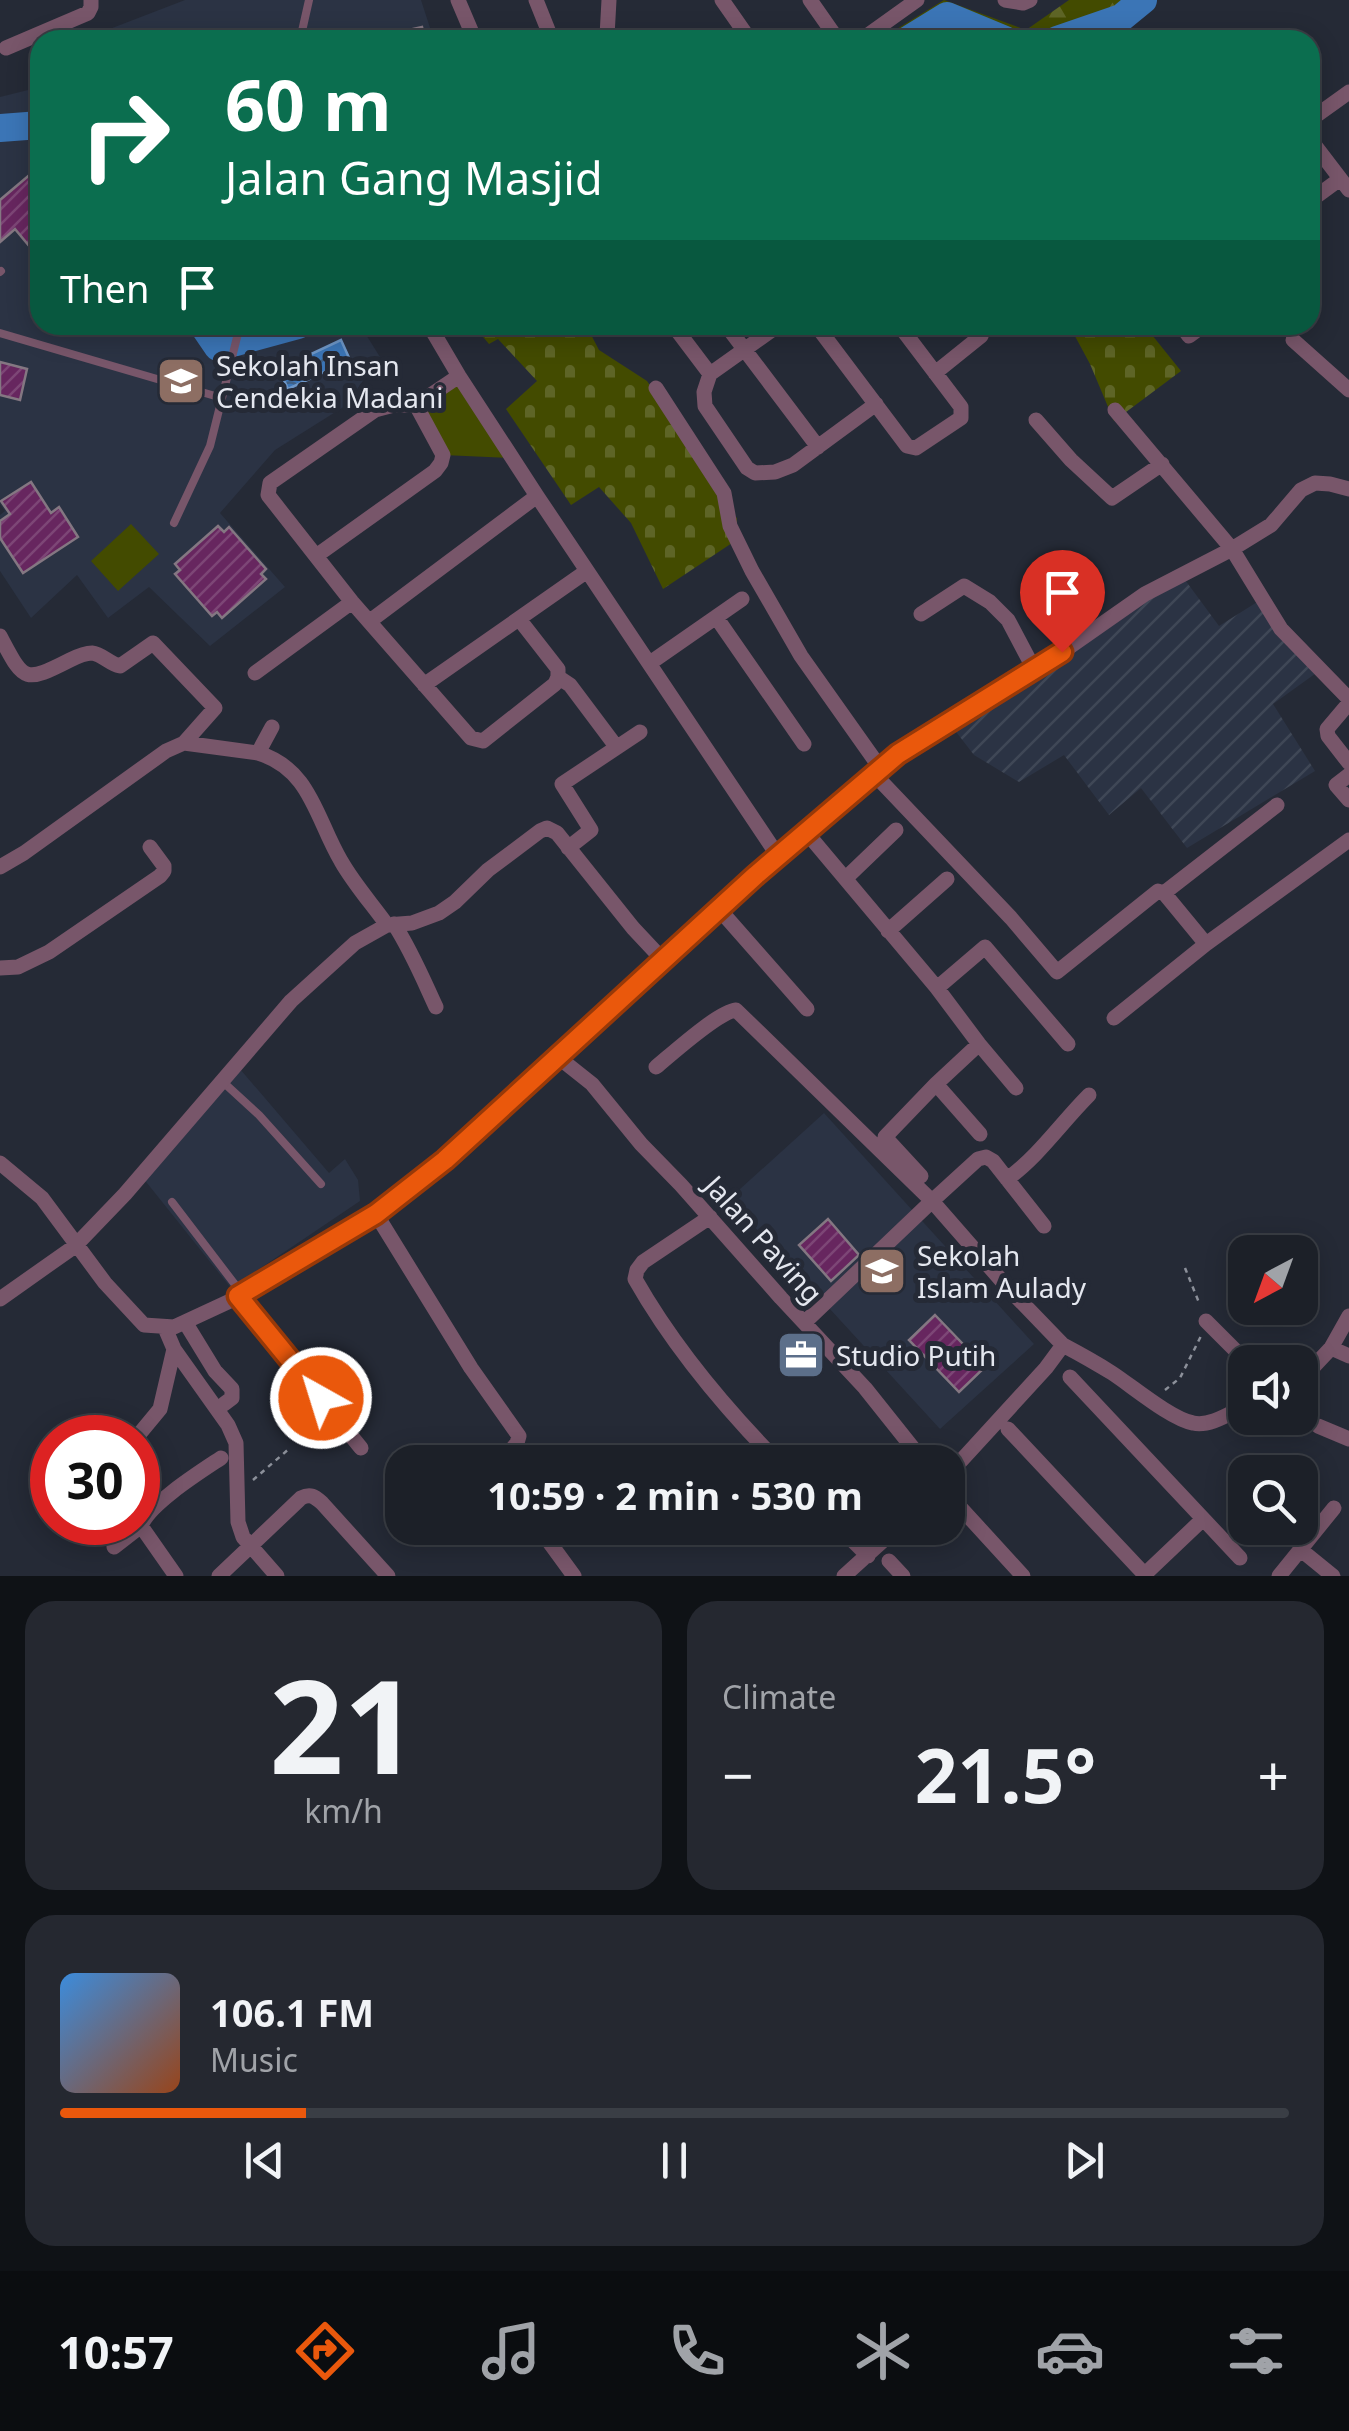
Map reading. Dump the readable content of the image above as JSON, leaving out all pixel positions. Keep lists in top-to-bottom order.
{
  "streets": {
    "street": ["Jalan Paving"]
  },
  "places": {
    "school or university": ["Sekolah Insan Cendekia Madani", "Sekolah Islam Aulady"],
    "office": ["Studio Putih"]
  },
  "north": "bottom left",
  "page": {
    "turn": ["60 m", "Jalan Gang Masjid"],
    "then": "Then",
    "limit": "30",
    "trip": "10:59 · 2 min · 530 m",
    "tile": [
      ["21", "km/h"],
      "Climate"
    ],
    "heat": ["−", "21.5°", "+"],
    "song": ["106.1 FM", "Music"],
    "tabs": "10:57"
  }
}
